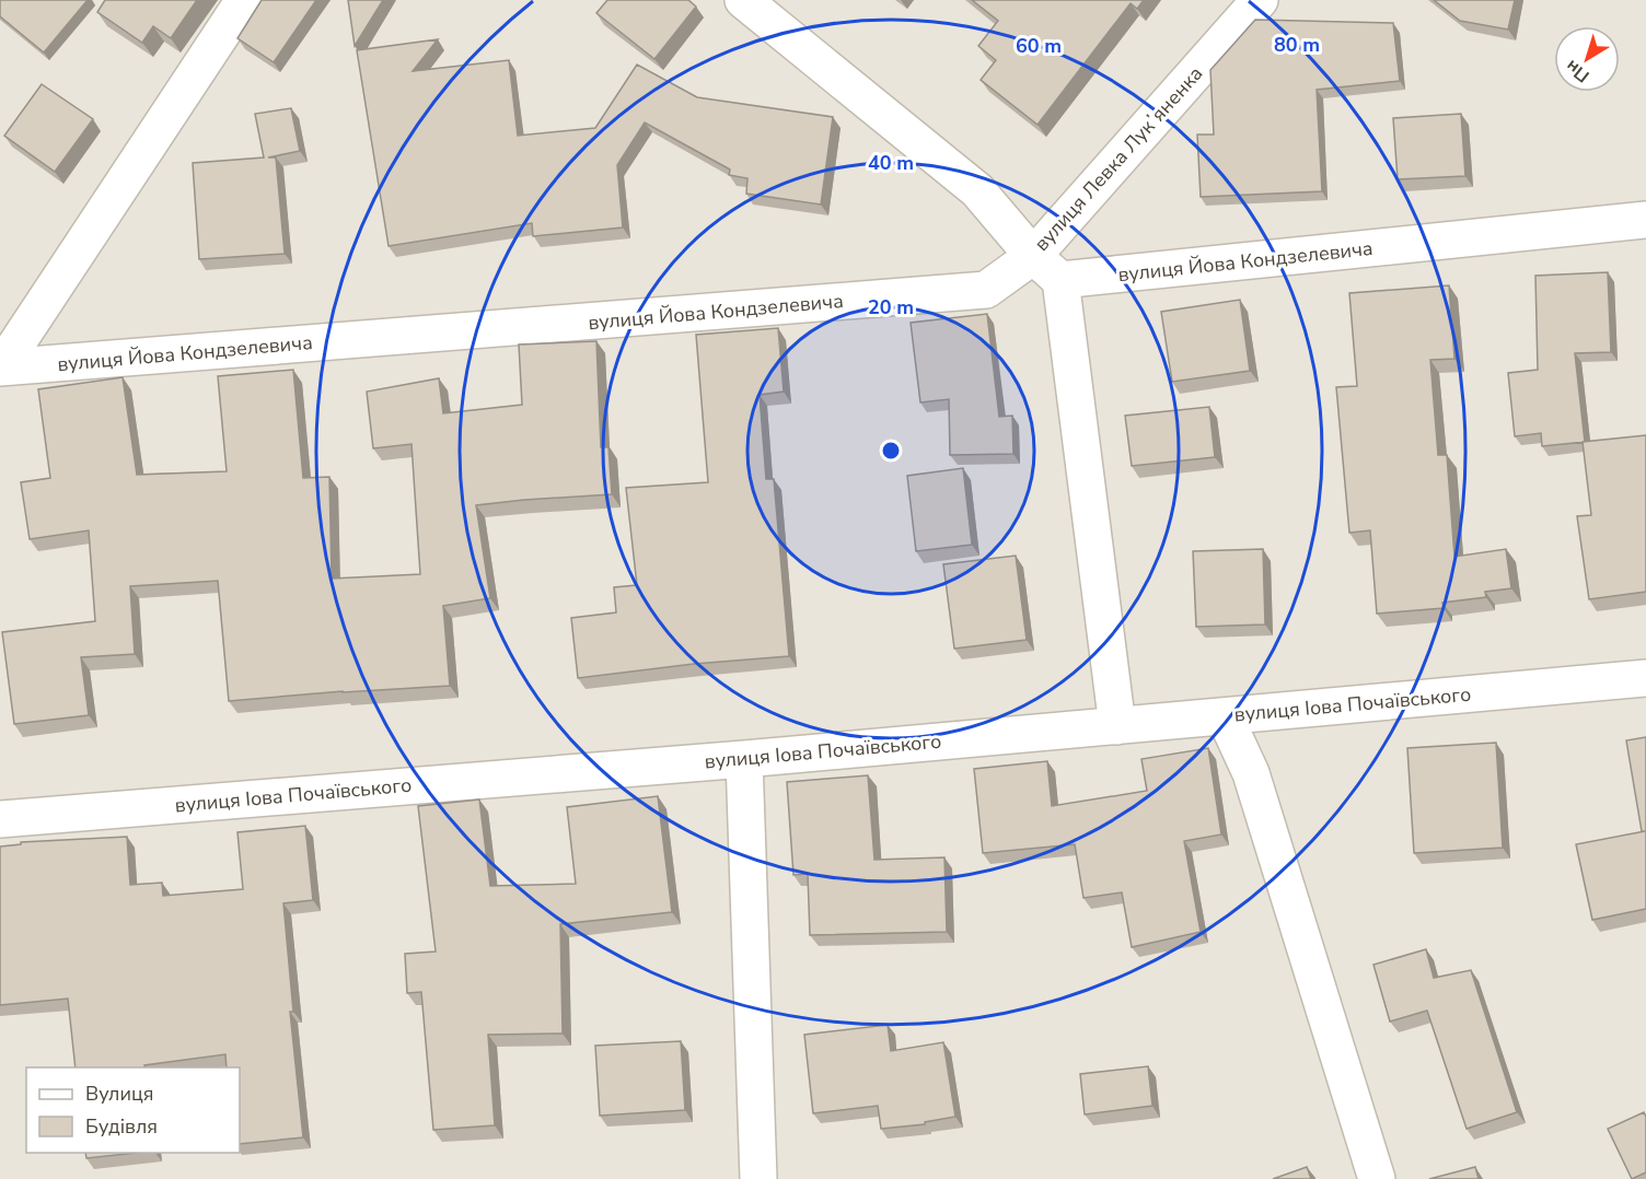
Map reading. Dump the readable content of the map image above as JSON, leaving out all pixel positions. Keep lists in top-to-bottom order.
{
  "streets": {
    "street": ["вулиця Левка Лукʼяненка", "вулиця Йова Кондзелевича", "вулиця Іова Почаївського"]
  },
  "crossings": [
    ["вулиця Левка Лукʼяненка", "вулиця Йова Кондзелевича"]
  ],
  "legend": ["Вулиця", "Будівля"],
  "north": "bottom left",
  "rings": [
    "80 m",
    "60 m",
    "40 m",
    "20 m"
  ]
}
